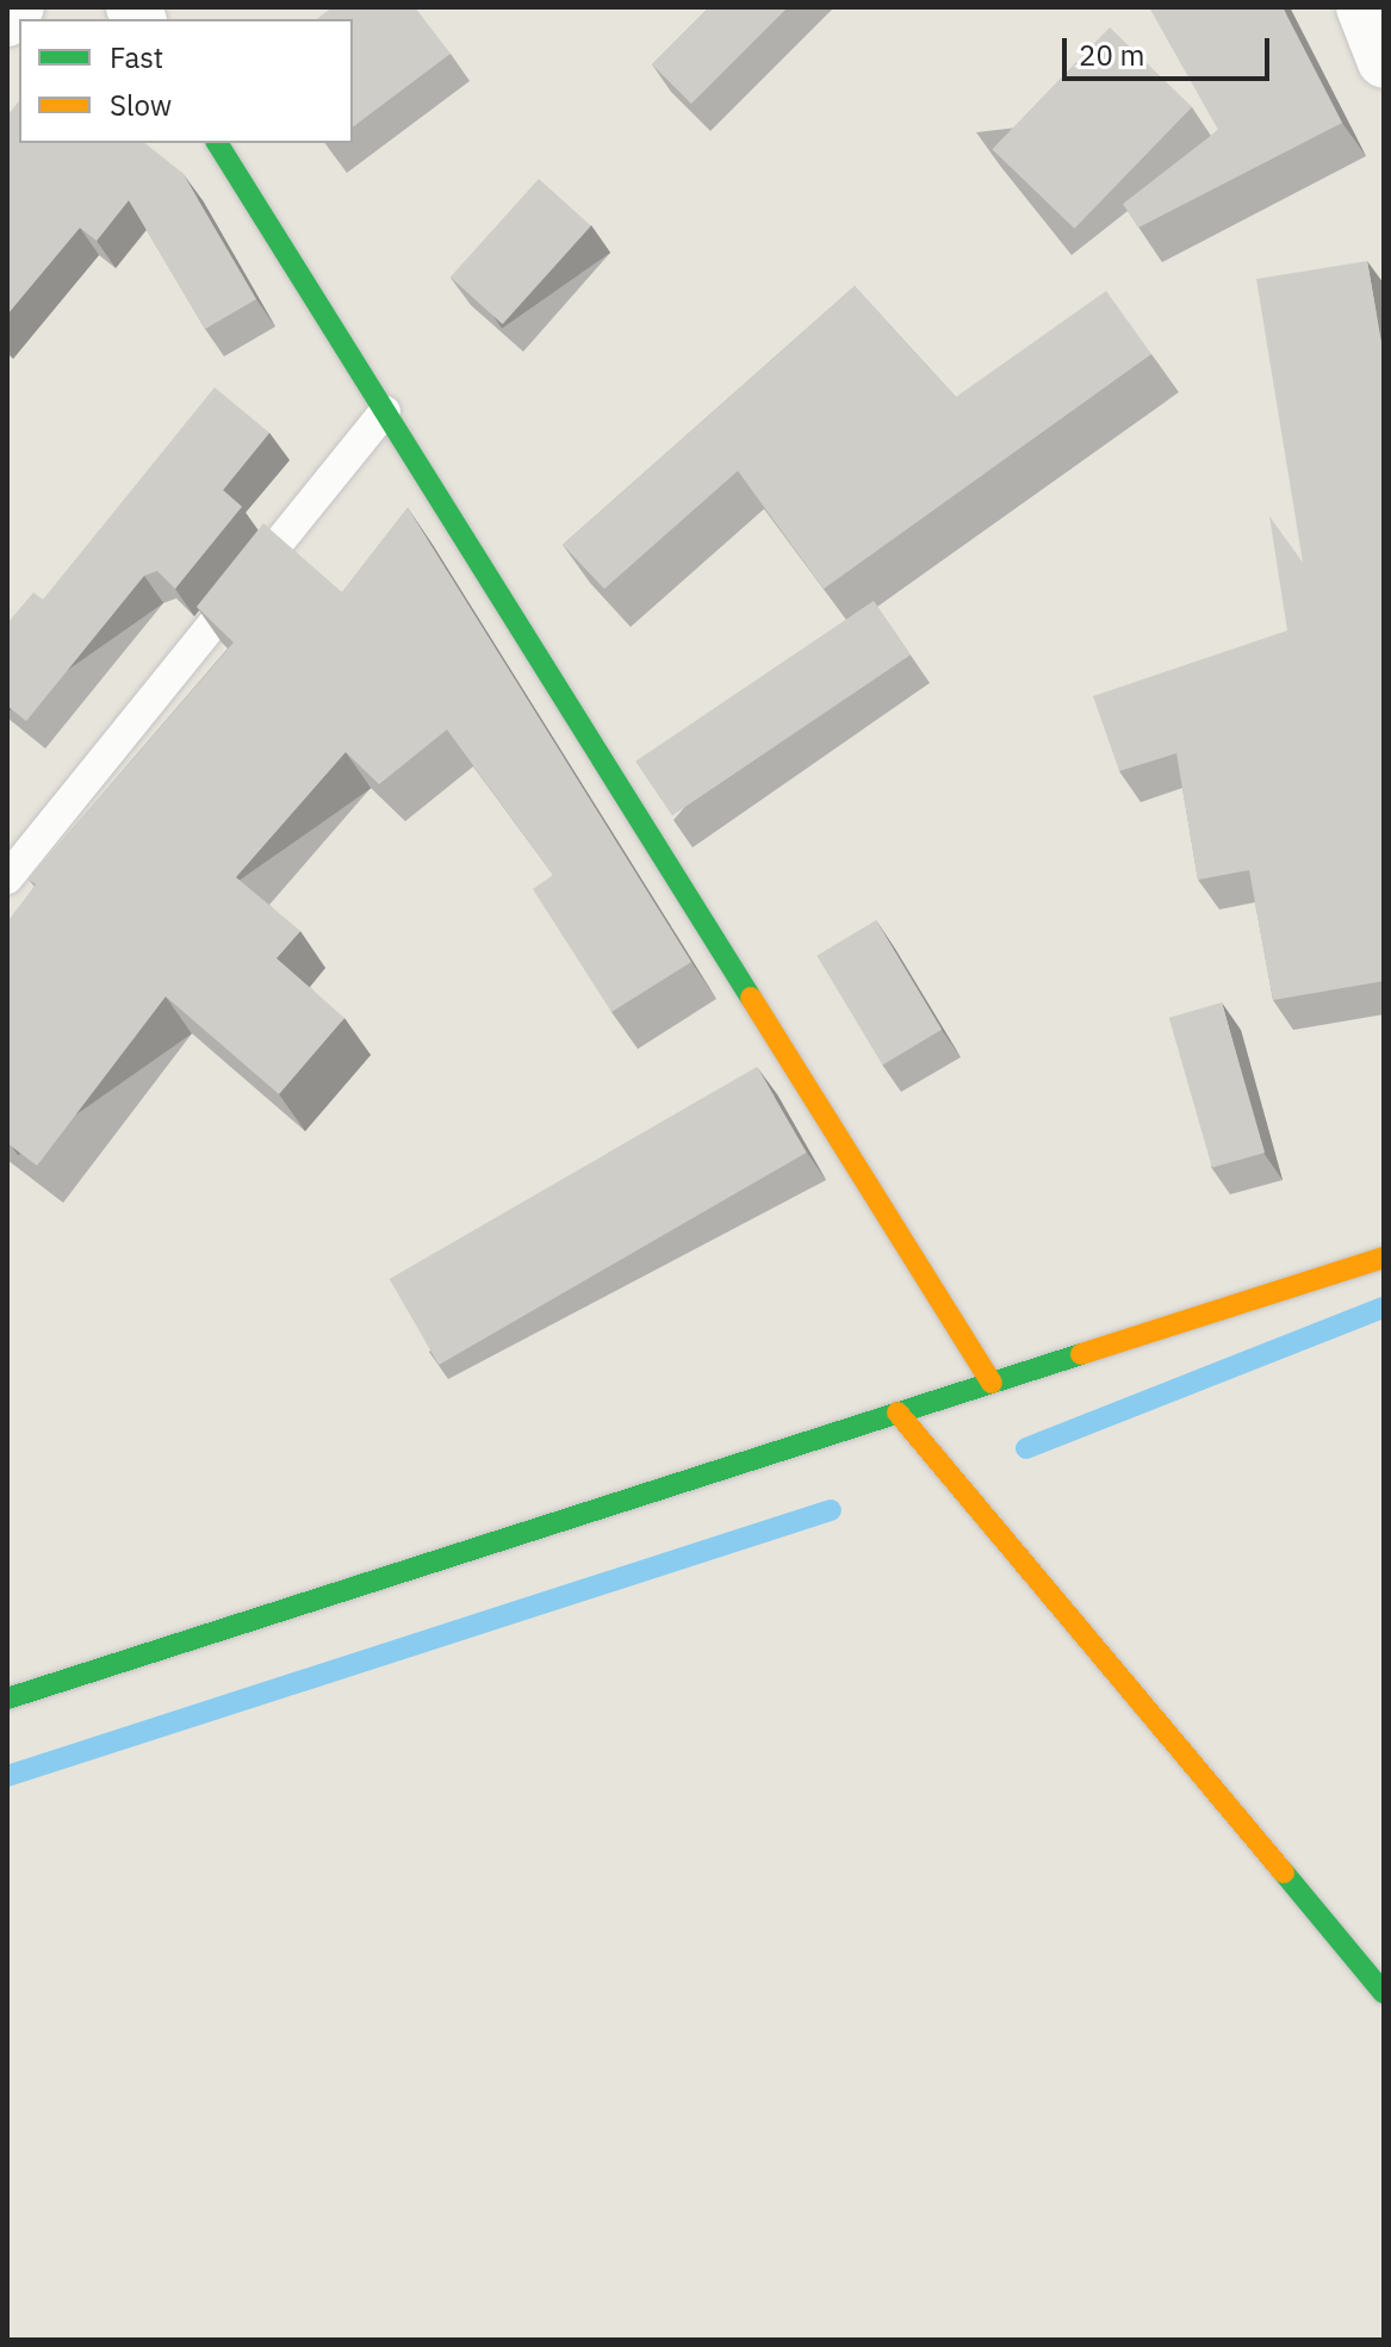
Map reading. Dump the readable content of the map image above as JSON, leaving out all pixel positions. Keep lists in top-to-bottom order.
{
  "legend": ["Fast", "Slow"],
  "scale_bar": "20 m"
}
